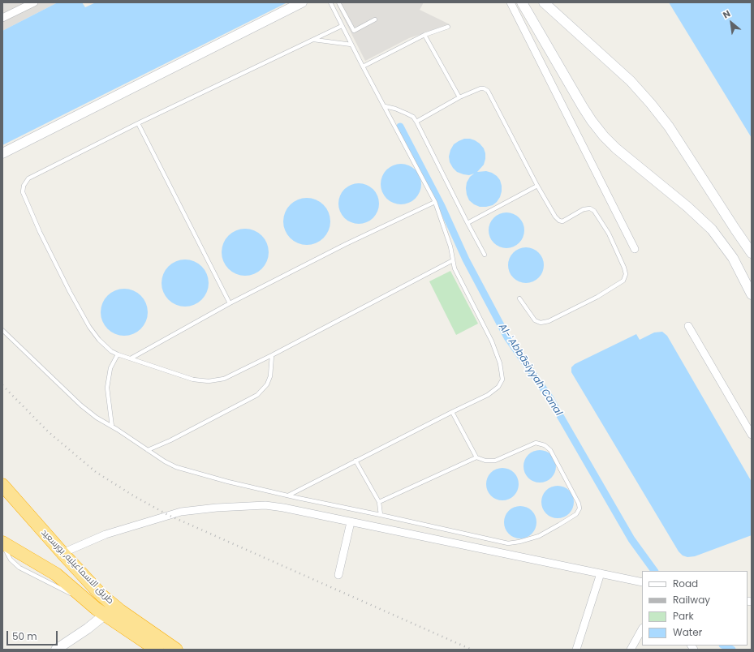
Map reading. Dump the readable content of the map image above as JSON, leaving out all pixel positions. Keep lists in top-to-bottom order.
{
  "streets": {
    "highway": ["طريق الاسماعيليه, بورسعيد"]
  },
  "water": ["Al-ʿAbbāsiyyah Canal"],
  "legend": [
    "Road",
    "Railway",
    "Park",
    "Water"
  ],
  "scale_bar": "50 m",
  "north": "top left"
}
